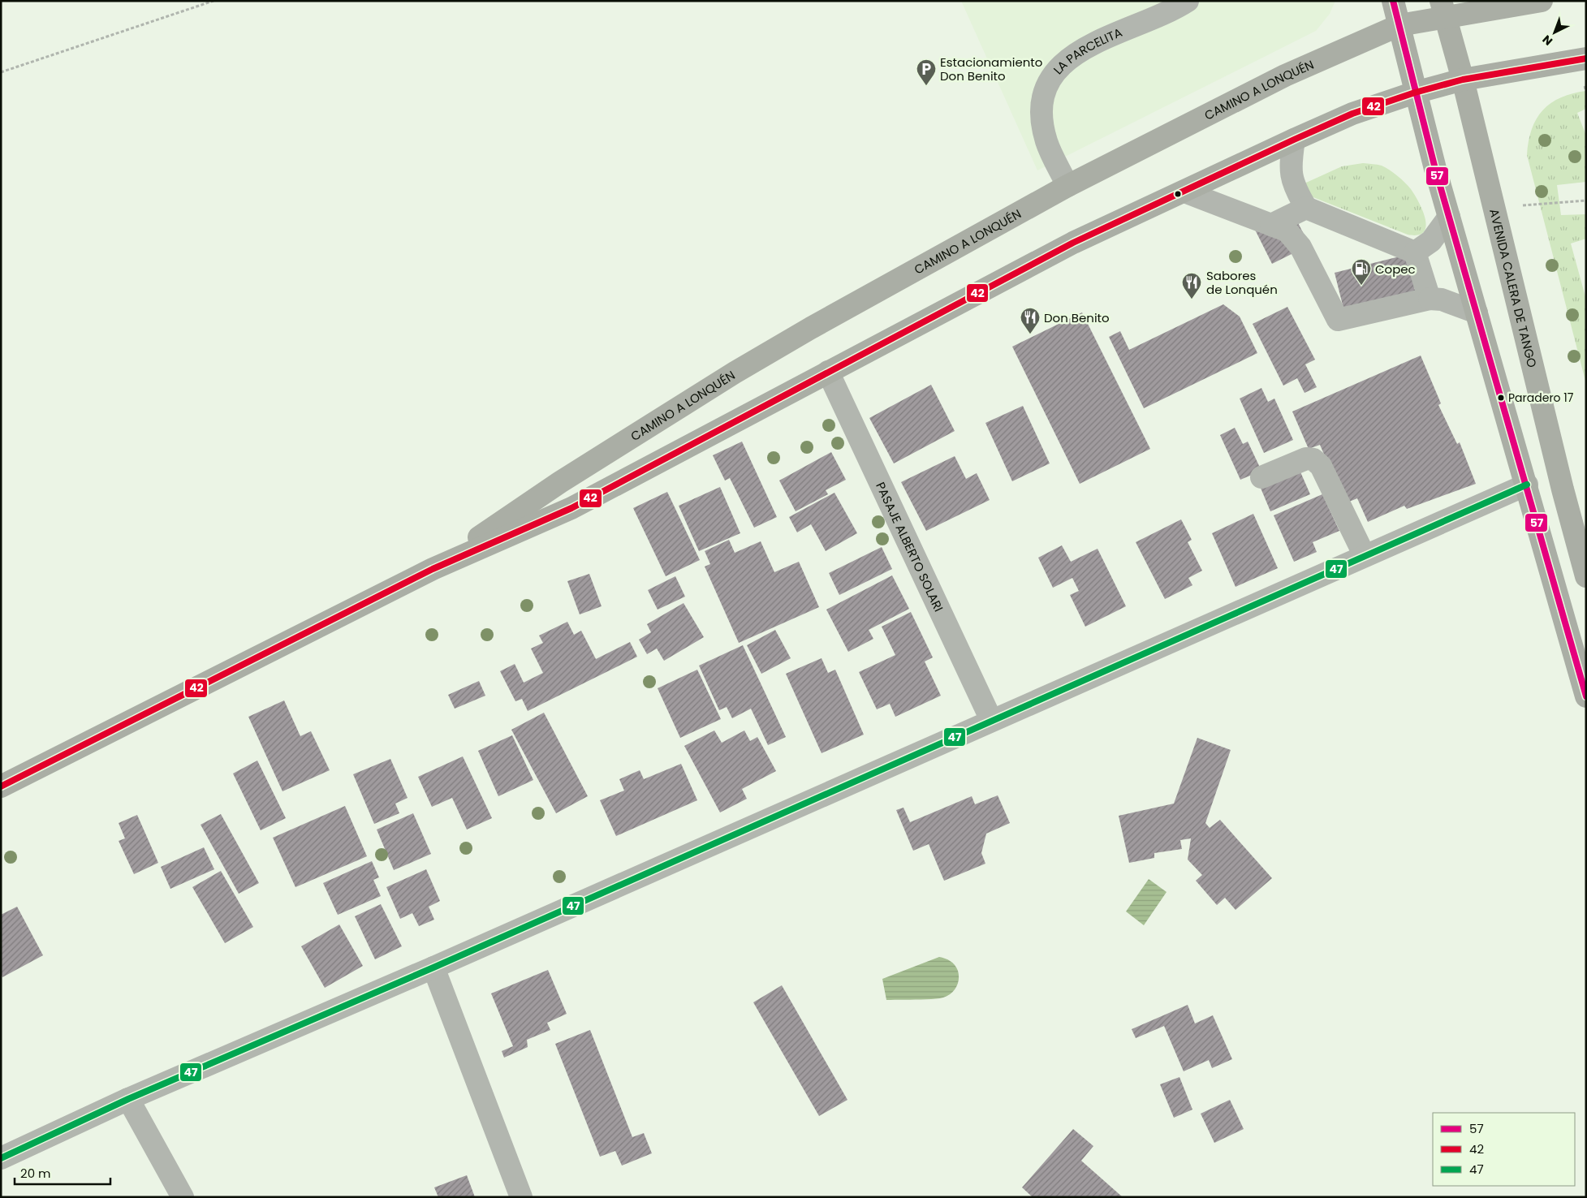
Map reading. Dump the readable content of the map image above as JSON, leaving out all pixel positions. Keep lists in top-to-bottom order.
{
  "streets": {
    "main road": ["CAMINO A LONQUÉN", "AVENIDA CALERA DE TANGO"],
    "street": ["LA PARCELITA", "PASAJE ALBERTO SOLARI"]
  },
  "crossings": [
    ["LA PARCELITA", "CAMINO A LONQUÉN"],
    ["CAMINO A LONQUÉN", "AVENIDA CALERA DE TANGO"],
    ["CAMINO A LONQUÉN", "PASAJE ALBERTO SOLARI"]
  ],
  "places": {
    "parking": ["Estacionamiento Don Benito"],
    "fuel station": ["Copec"],
    "restaurant": ["Sabores de Lonquén", "Don Benito"],
    "other": ["Paradero 17"]
  },
  "lines": ["transit line 57", "transit line 42", "transit line 47"],
  "legend": ["57", "42", "47"],
  "scale_bar": "20 m",
  "north": "bottom left"
}
